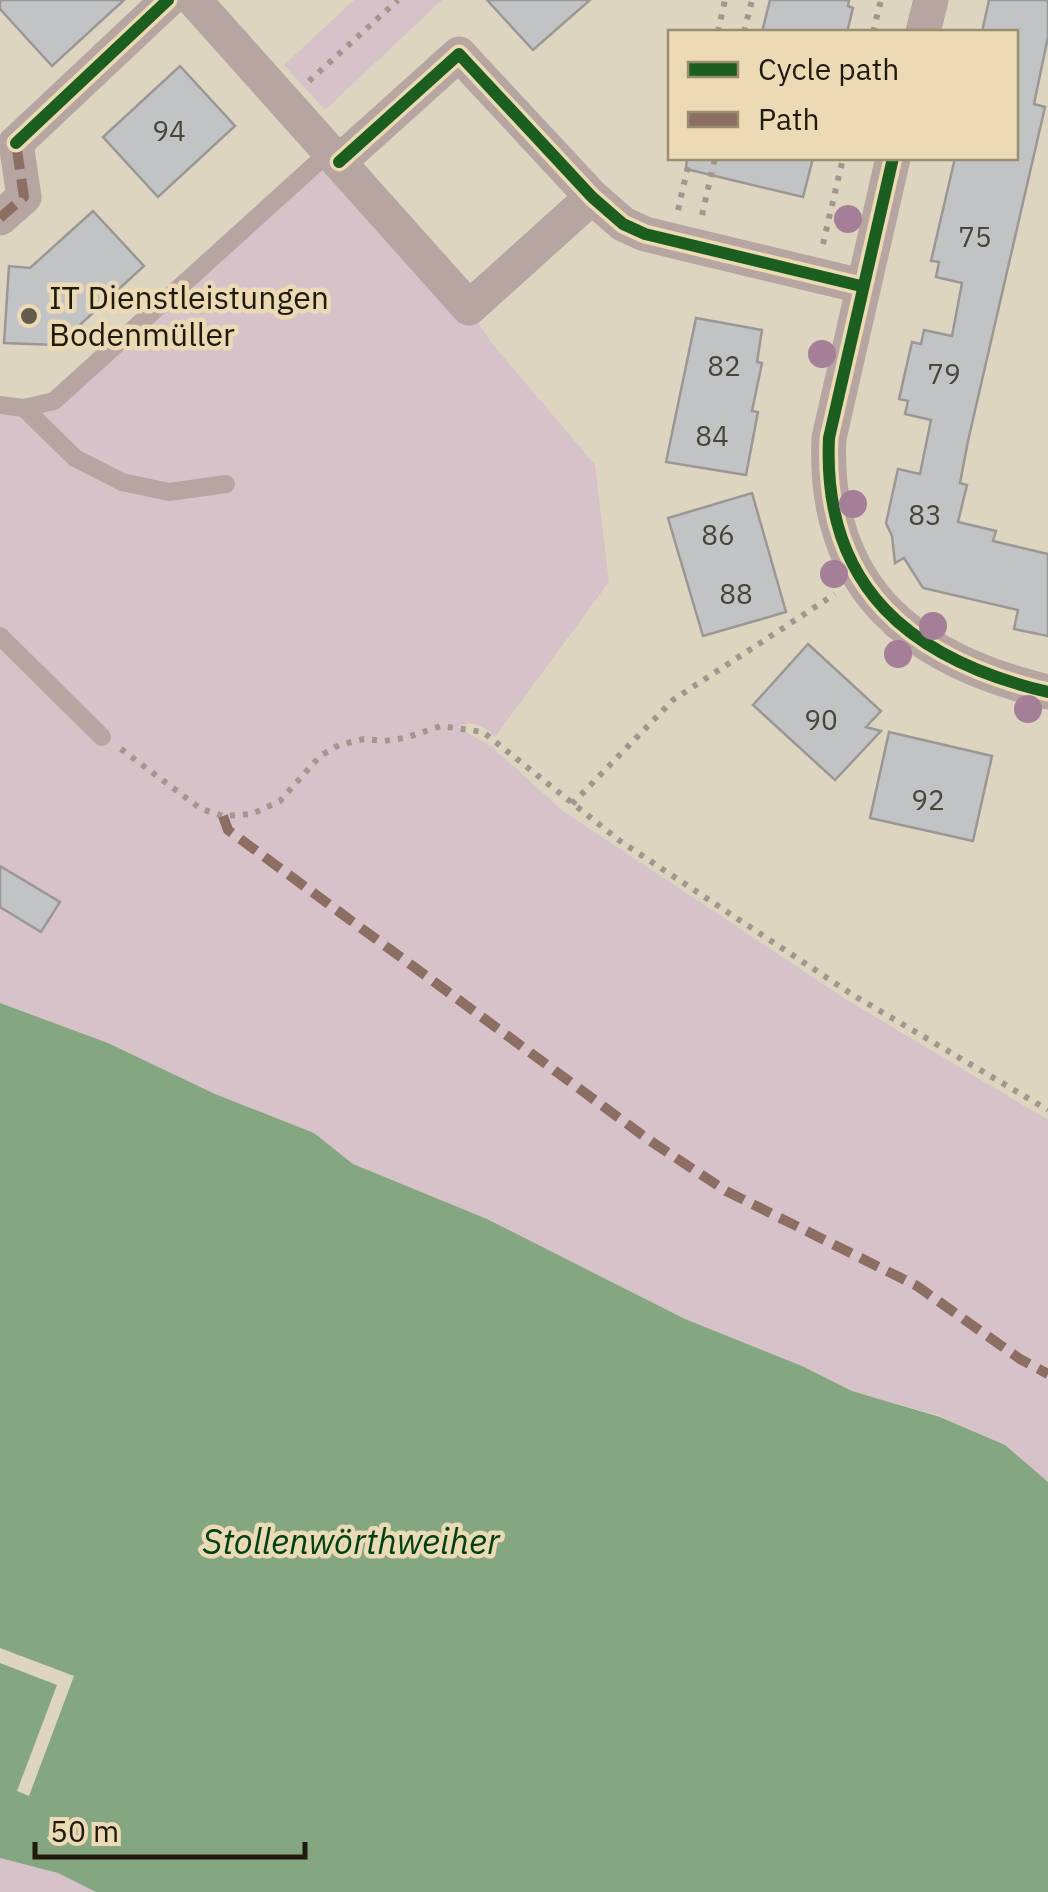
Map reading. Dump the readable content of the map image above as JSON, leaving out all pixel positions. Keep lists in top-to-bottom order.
{
  "water": ["Stollenwörthweiher"],
  "places": ["IT Dienstleistungen Bodenmüller"],
  "house_numbers": [
    "94",
    "75",
    "82",
    "79",
    "84",
    "83",
    "86",
    "88",
    "90",
    "92"
  ],
  "legend": ["Cycle path", "Path"],
  "scale_bar": "50 m"
}
